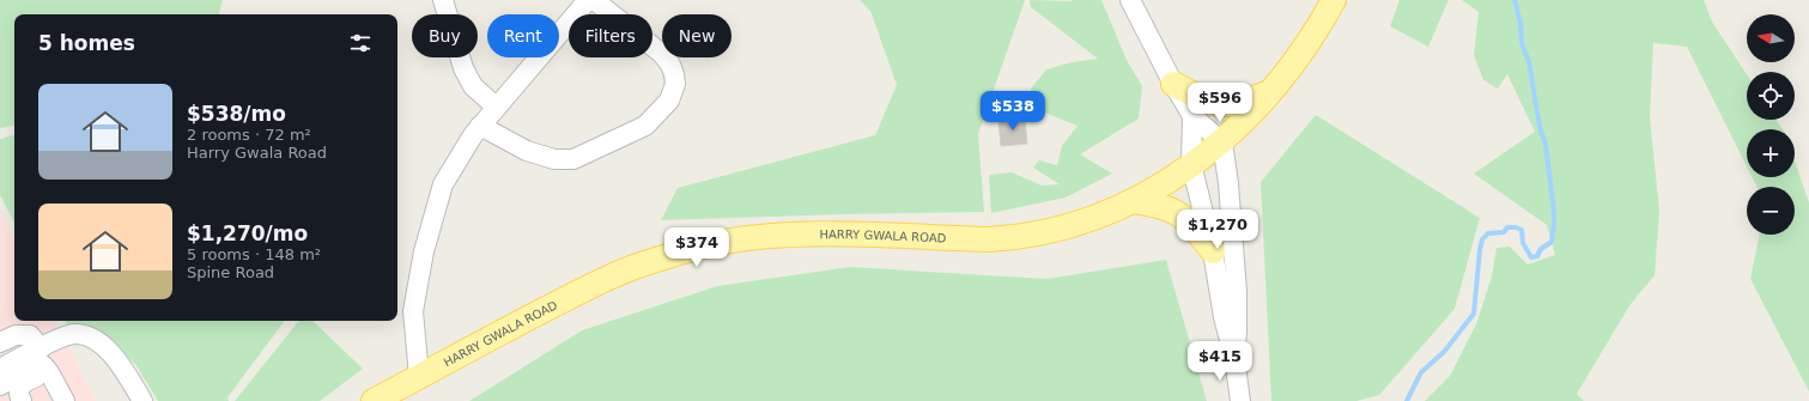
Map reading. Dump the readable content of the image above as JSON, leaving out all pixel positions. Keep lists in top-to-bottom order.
{
  "streets": {
    "main road": ["HARRY GWALA ROAD"]
  },
  "north": "left",
  "page": {
    "map_buttons": ["+", "−"],
    "chip": [
      "Buy",
      "Rent",
      "Filters",
      "New"
    ],
    "heading": "5 homes",
    "list": [
      {
        "name": "$538/mo",
        "note": "2 rooms · 72 m² · Harry Gwala Road"
      },
      {
        "name": "$1,270/mo",
        "note": "5 rooms · 148 m² · Spine Road"
      }
    ],
    "price": [
      "$596",
      "$538",
      "$1,270",
      "$374",
      "$415"
    ]
  }
}
